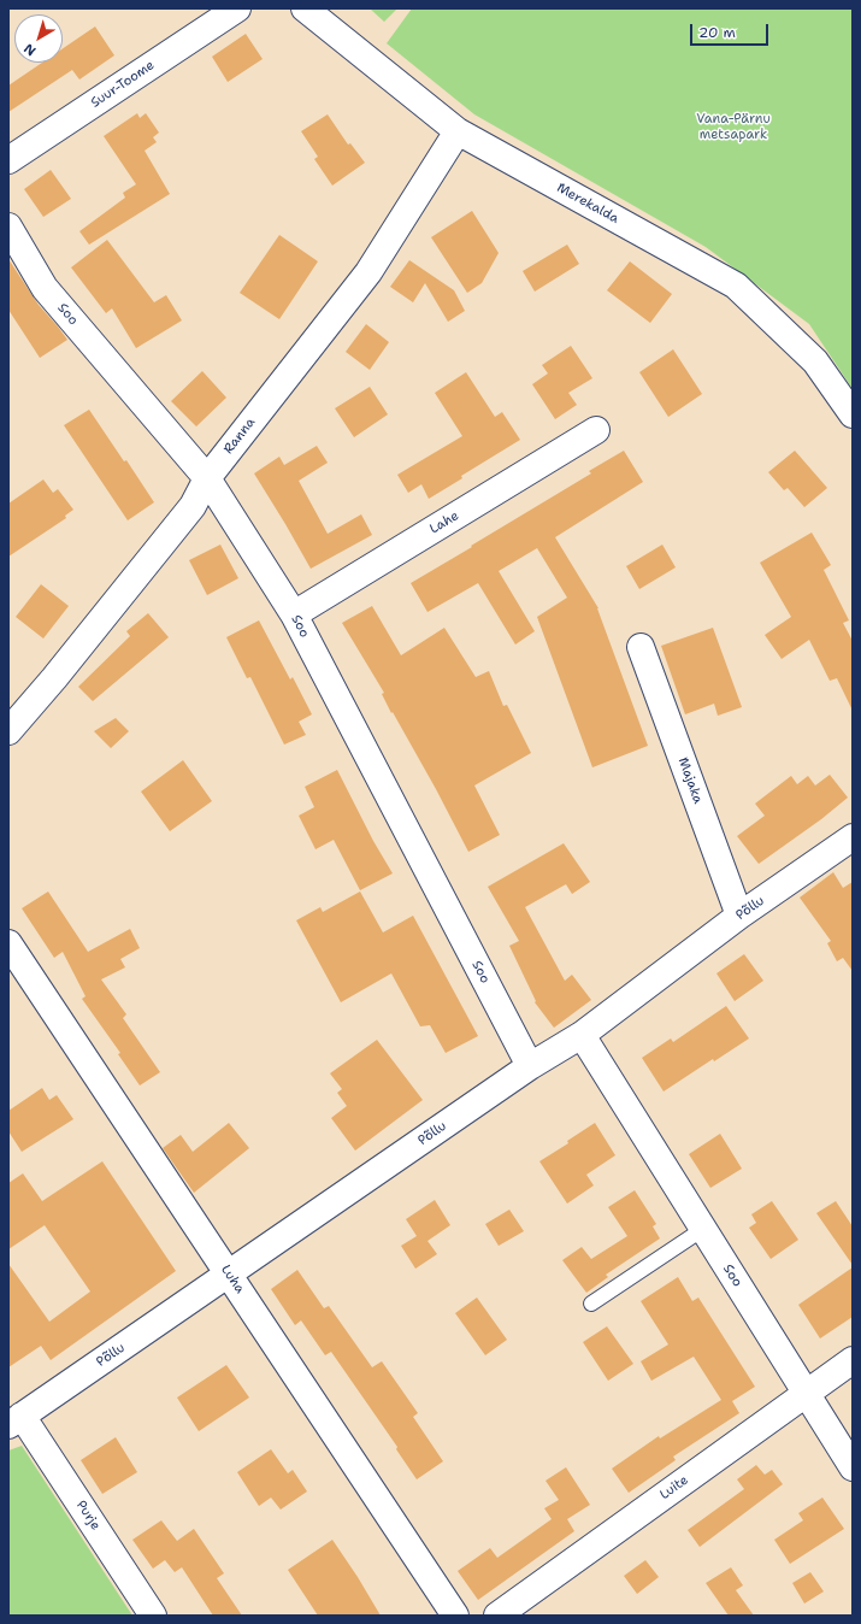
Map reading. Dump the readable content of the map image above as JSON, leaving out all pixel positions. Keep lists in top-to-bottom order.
{
  "streets": {
    "street": [
      "Suur-Toome",
      "Merekalda",
      "Soo",
      "Ranna",
      "Lahe",
      "Majaka",
      "Põllu",
      "Luha",
      "Luite",
      "Purje"
    ]
  },
  "crossings": [
    ["Merekalda", "Ranna"],
    ["Soo", "Ranna"],
    ["Soo", "Lahe"],
    ["Soo", "Põllu"],
    ["Soo", "Luite"],
    ["Majaka", "Põllu"],
    ["Põllu", "Luha"],
    ["Põllu", "Purje"]
  ],
  "parks": ["Vana-Pärnu metsapark"],
  "scale_bar": "20 m",
  "north": "bottom left"
}
